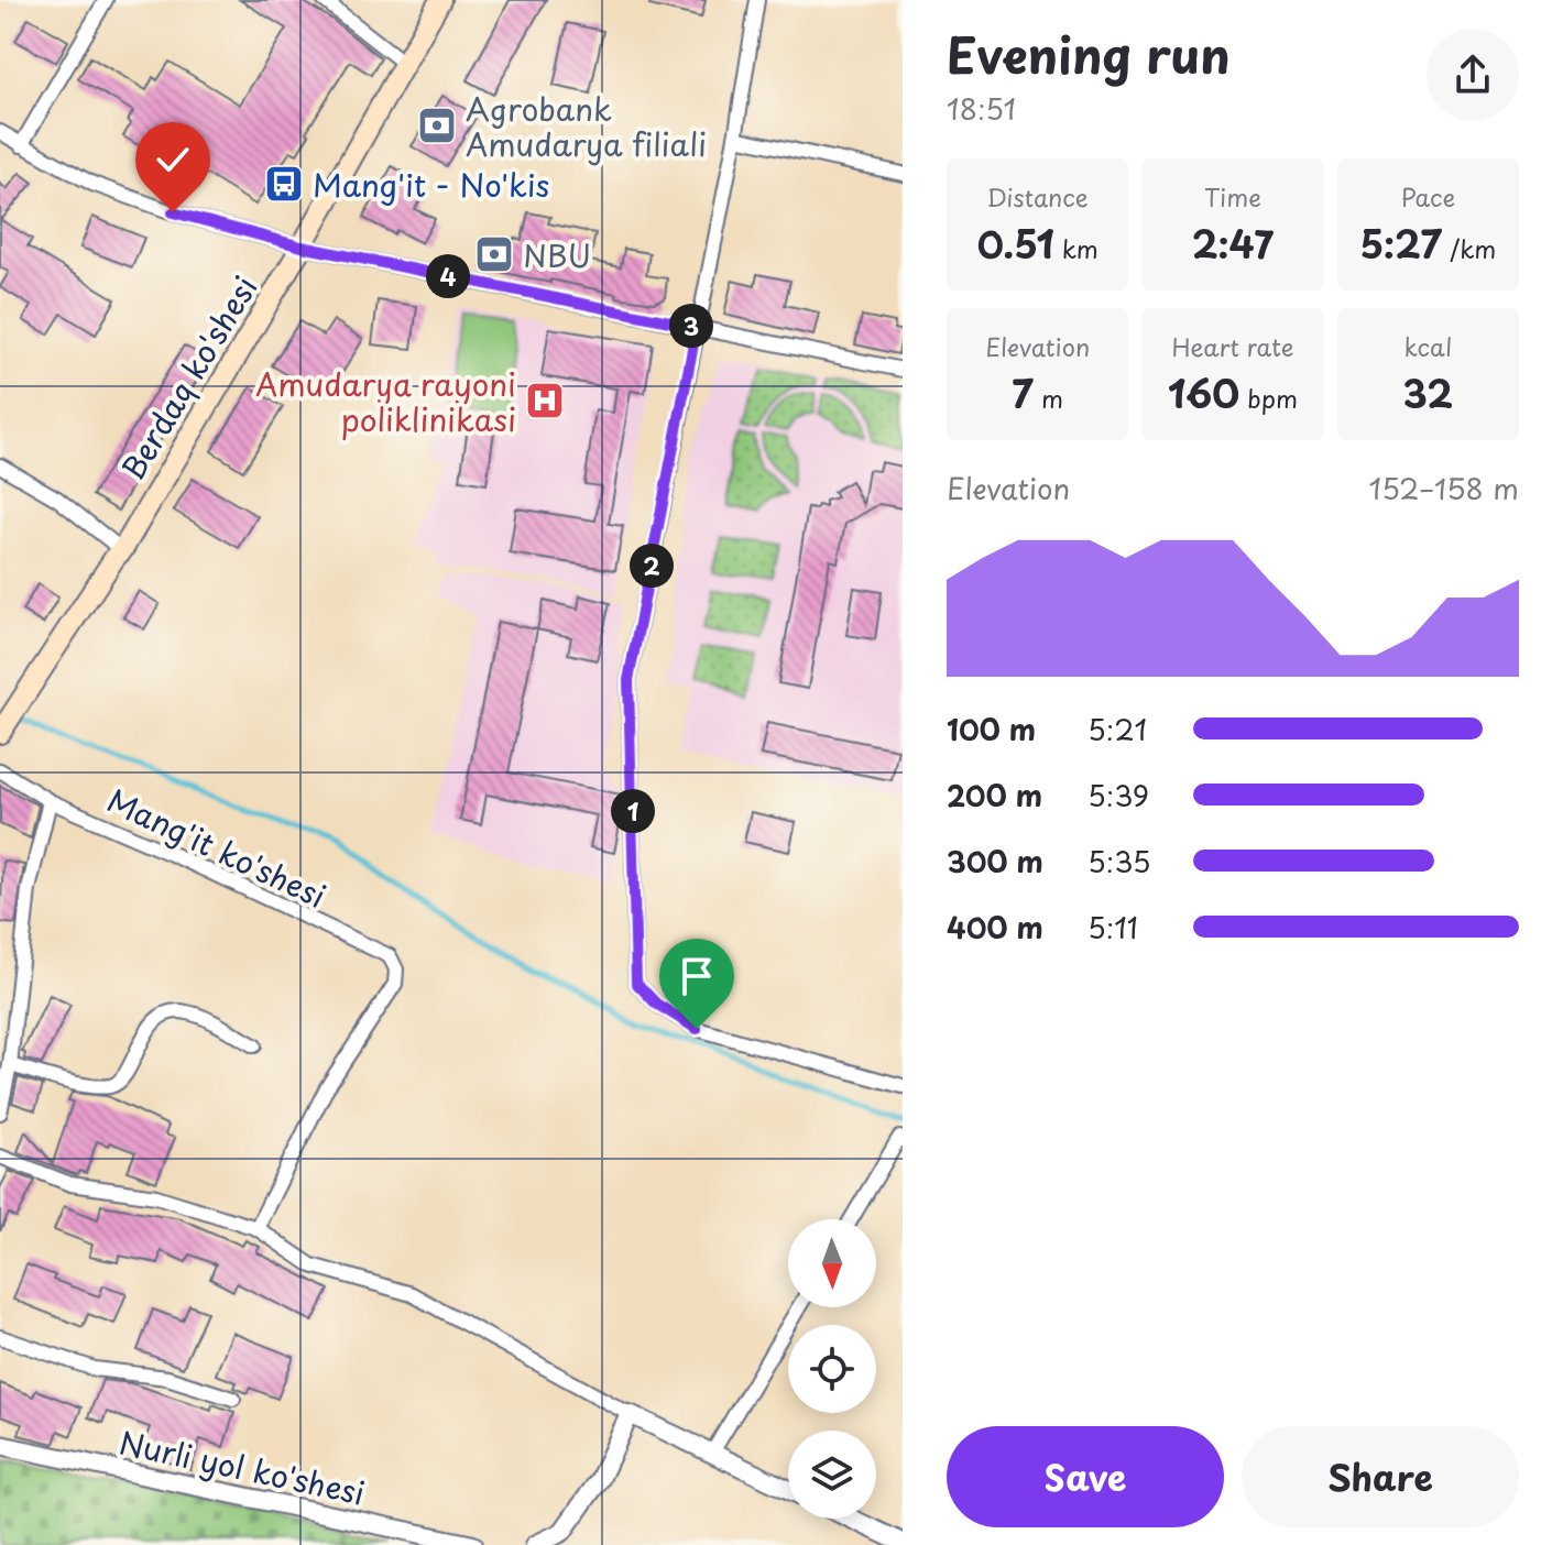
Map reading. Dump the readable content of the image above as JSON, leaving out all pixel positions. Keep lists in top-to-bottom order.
{
  "streets": {
    "main road": ["Berdaq ko'shesi"],
    "street": ["Mang'it ko'shesi", "Nurli yol ko'shesi"]
  },
  "places": {
    "bank": ["Agrobank Amudarya filiali", "NBU"],
    "bus stop": ["Mang'it - No'kis"],
    "hospital": ["Amudarya rayoni poliklinikasi"]
  },
  "north": "bottom",
  "page": {
    "heading": ["Evening run", "18:51"],
    "stats": [
      ["Distance", "0.51 km"],
      ["Time", "2:47"],
      ["Pace", "5:27 /km"],
      ["Elevation", "7 m"],
      ["Heart rate", "160 bpm"],
      ["kcal", "32"]
    ],
    "pins": [
      "4",
      "3",
      "2",
      "1"
    ],
    "chart": ["Elevation", "152–158 m"],
    "list": [
      {
        "name": "100 m",
        "note": "5:21"
      },
      {
        "name": "200 m",
        "note": "5:39"
      },
      {
        "name": "300 m",
        "note": "5:35"
      },
      {
        "name": "400 m",
        "note": "5:11"
      }
    ],
    "buttons": ["Save", "Share"]
  }
}
